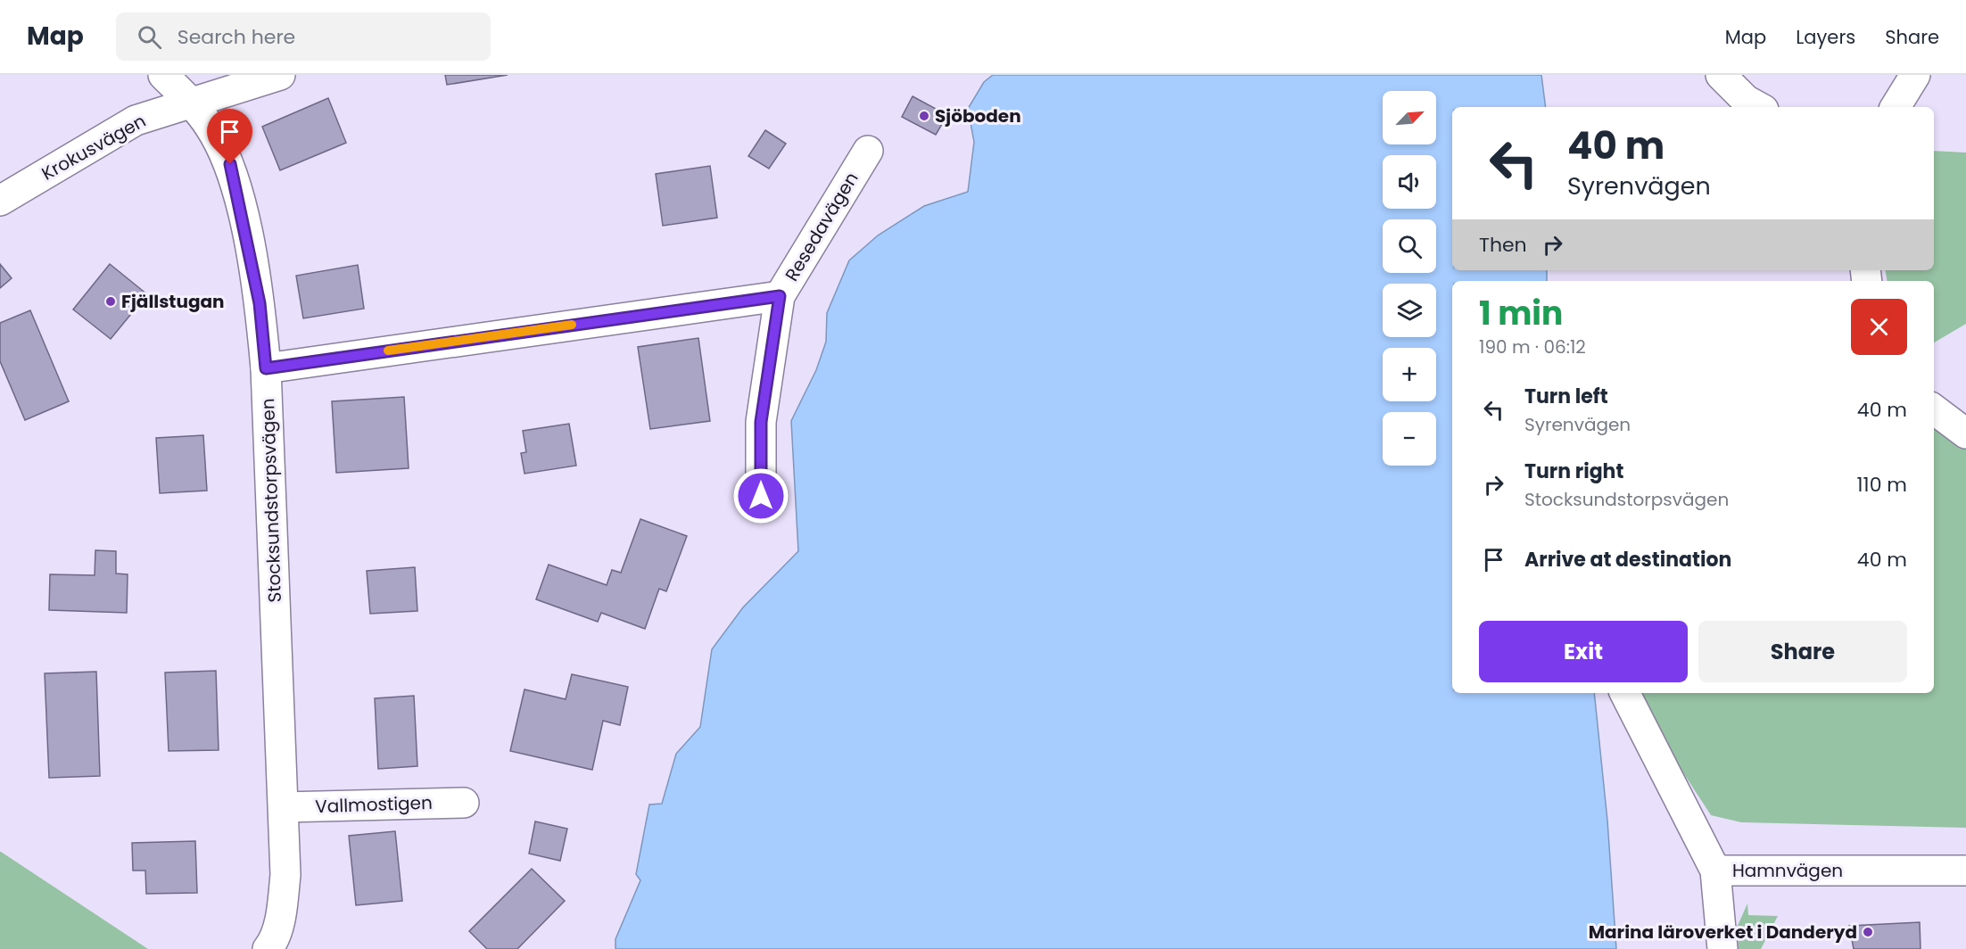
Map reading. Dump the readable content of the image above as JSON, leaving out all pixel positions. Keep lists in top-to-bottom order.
{
  "streets": {
    "street": [
      "Krokusvägen",
      "Resedavägen",
      "Stocksundstorpsvägen",
      "Vallmostigen",
      "Hamnvägen"
    ]
  },
  "crossings": [
    ["Krokusvägen", "Stocksundstorpsvägen"],
    ["Stocksundstorpsvägen", "Vallmostigen"]
  ],
  "places": ["Sjöboden", "Fjällstugan", "Marina läroverket i Danderyd"],
  "north": "top right",
  "page": {
    "header": "Map",
    "search": "Search here",
    "nav": ["Map", "Layers", "Share"],
    "map_buttons": ["+", "−"],
    "turn": ["40 m", "Syrenvägen"],
    "then": "Then",
    "heading": ["1 min", "190 m · 06:12"],
    "list": [
      {
        "name": "Turn left",
        "note": "Syrenvägen",
        "value": "40 m"
      },
      {
        "name": "Turn right",
        "note": "Stocksundstorpsvägen",
        "value": "110 m"
      },
      {
        "name": "Arrive at destination",
        "value": "40 m"
      }
    ],
    "buttons": ["Exit", "Share"]
  }
}
